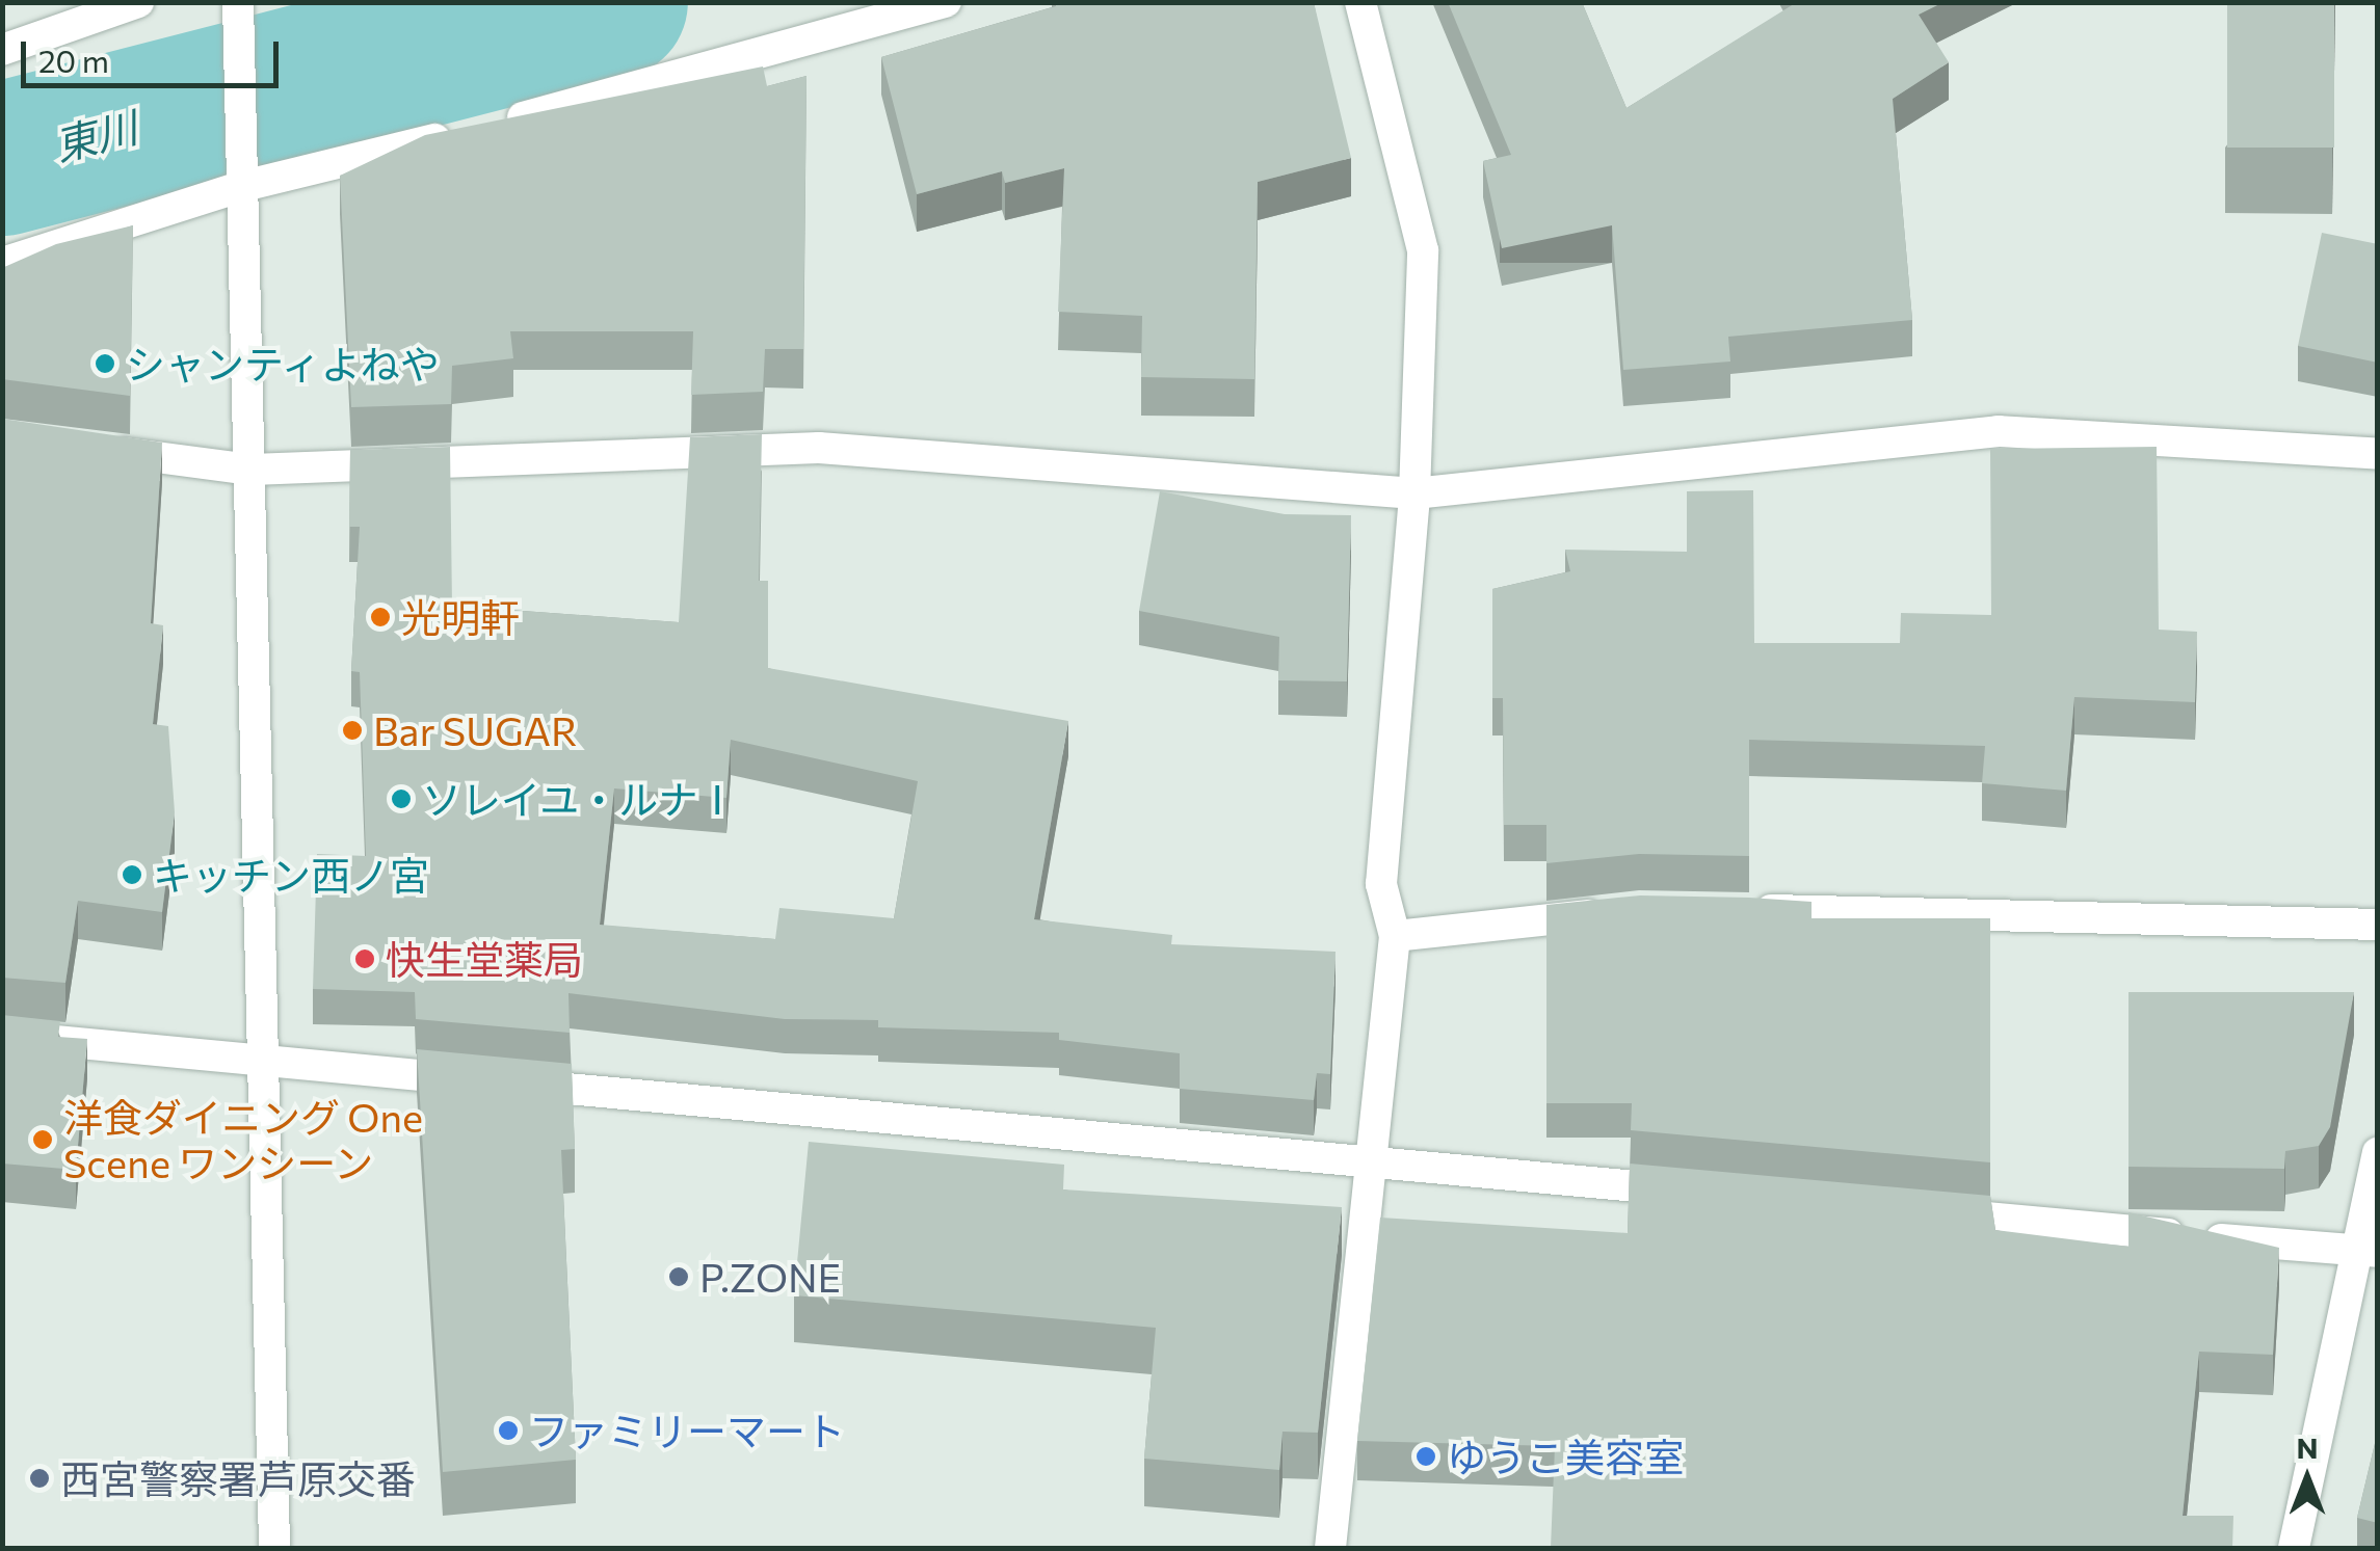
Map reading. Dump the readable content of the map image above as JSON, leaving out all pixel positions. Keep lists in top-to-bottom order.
{
  "water": ["東川"],
  "places": [
    "シャンティよねや",
    "光明軒",
    "Bar SUGAR",
    "ソレイユ・ルナⅠ",
    "キッチン西ノ宮",
    "快生堂薬局",
    "洋食ダイニング One Scene ワンシーン",
    "P.ZONE",
    "ファミリーマート",
    "ゆうこ美容室",
    "西宮警察署芦原交番"
  ],
  "scale_bar": "20 m",
  "north": "top"
}
